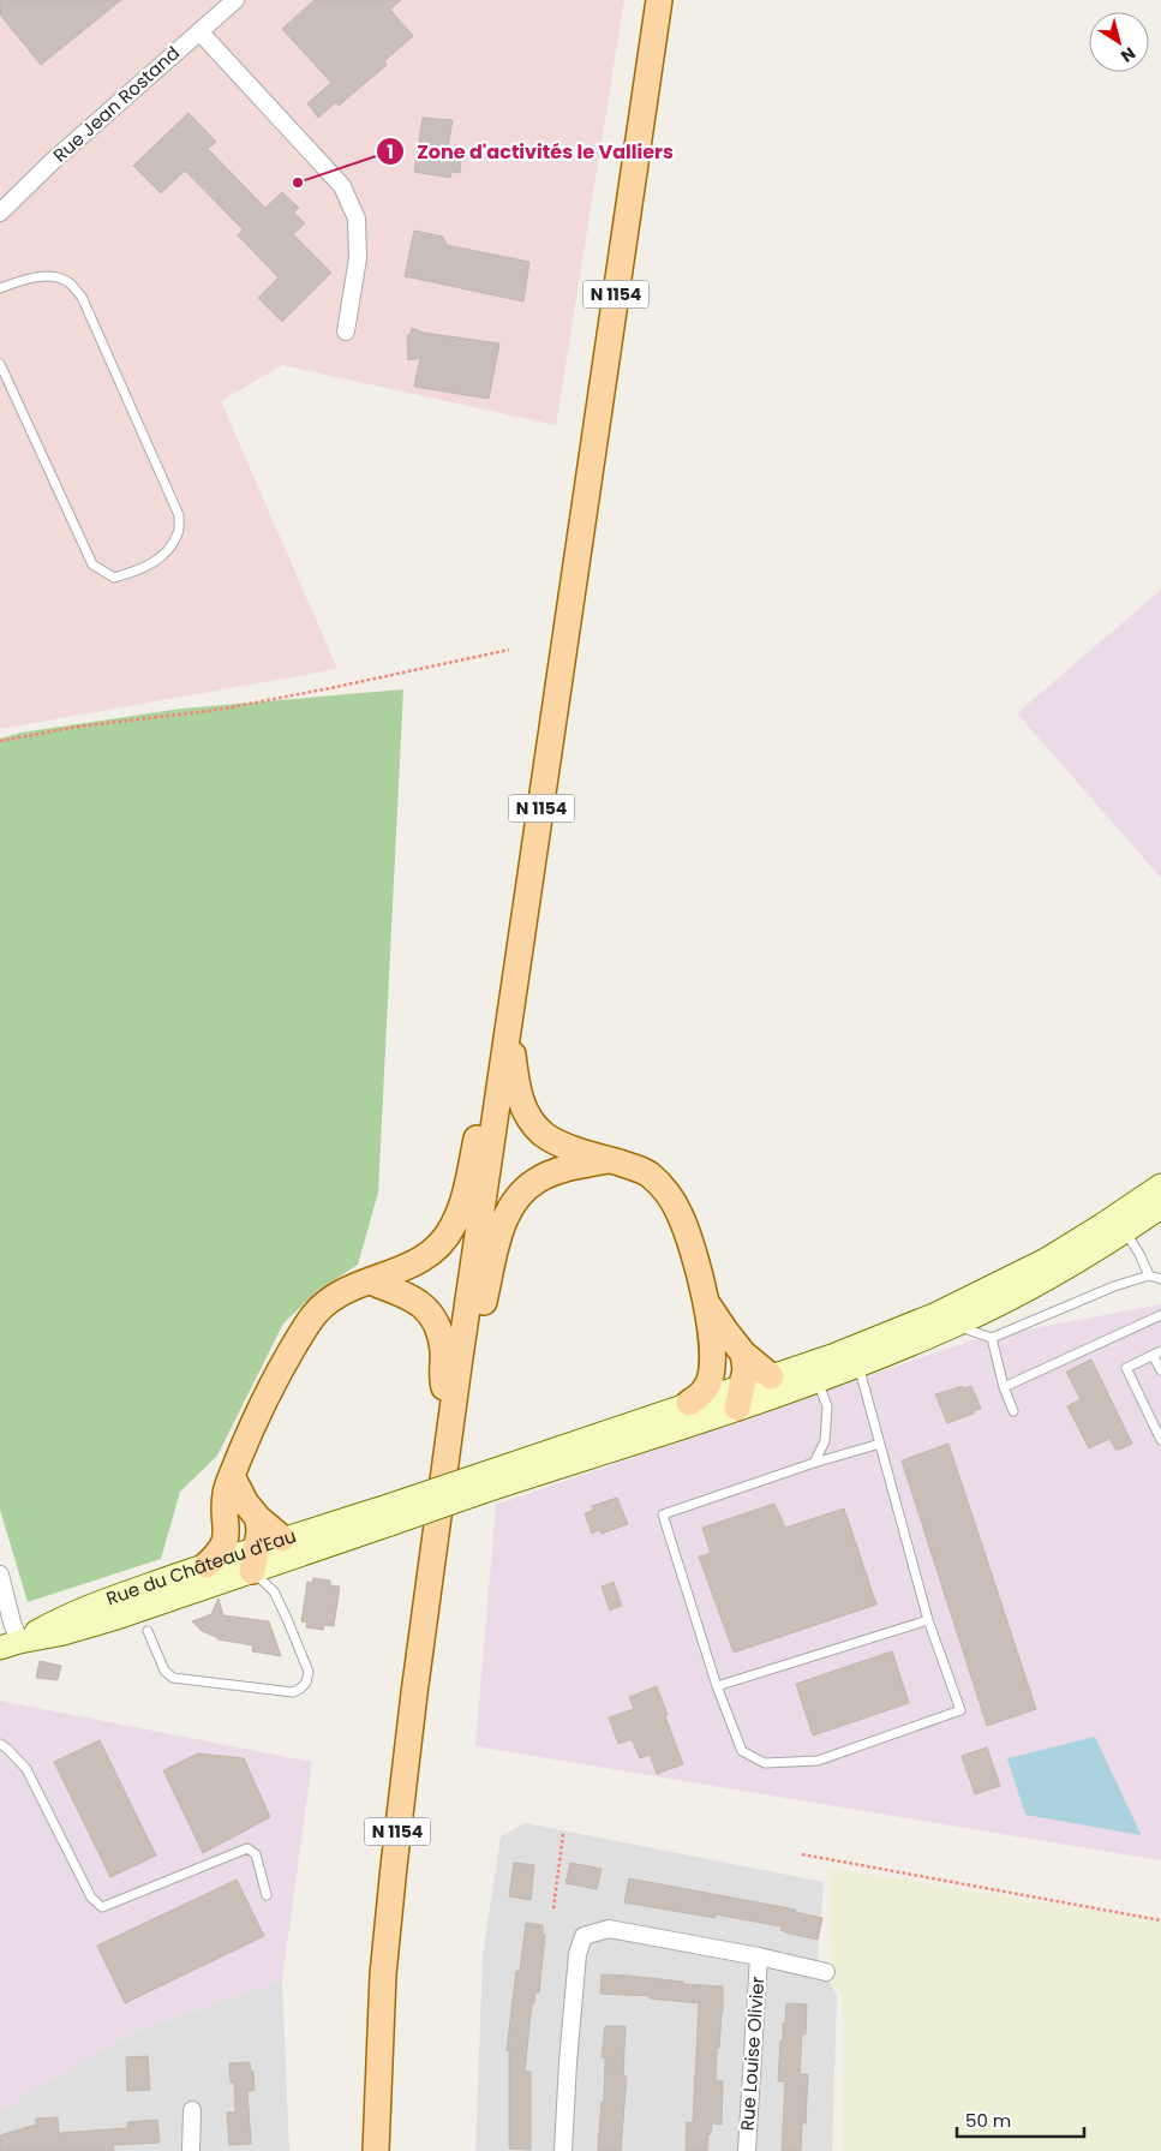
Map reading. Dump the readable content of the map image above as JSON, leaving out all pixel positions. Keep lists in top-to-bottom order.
{
  "streets": {
    "main road": ["N 1154", "Rue du Château d'Eau"],
    "street": ["Rue Jean Rostand", "Rue Louise Olivier"]
  },
  "places": ["Zone d'activités le Valliers"],
  "scale_bar": "50 m",
  "north": "bottom right"
}
